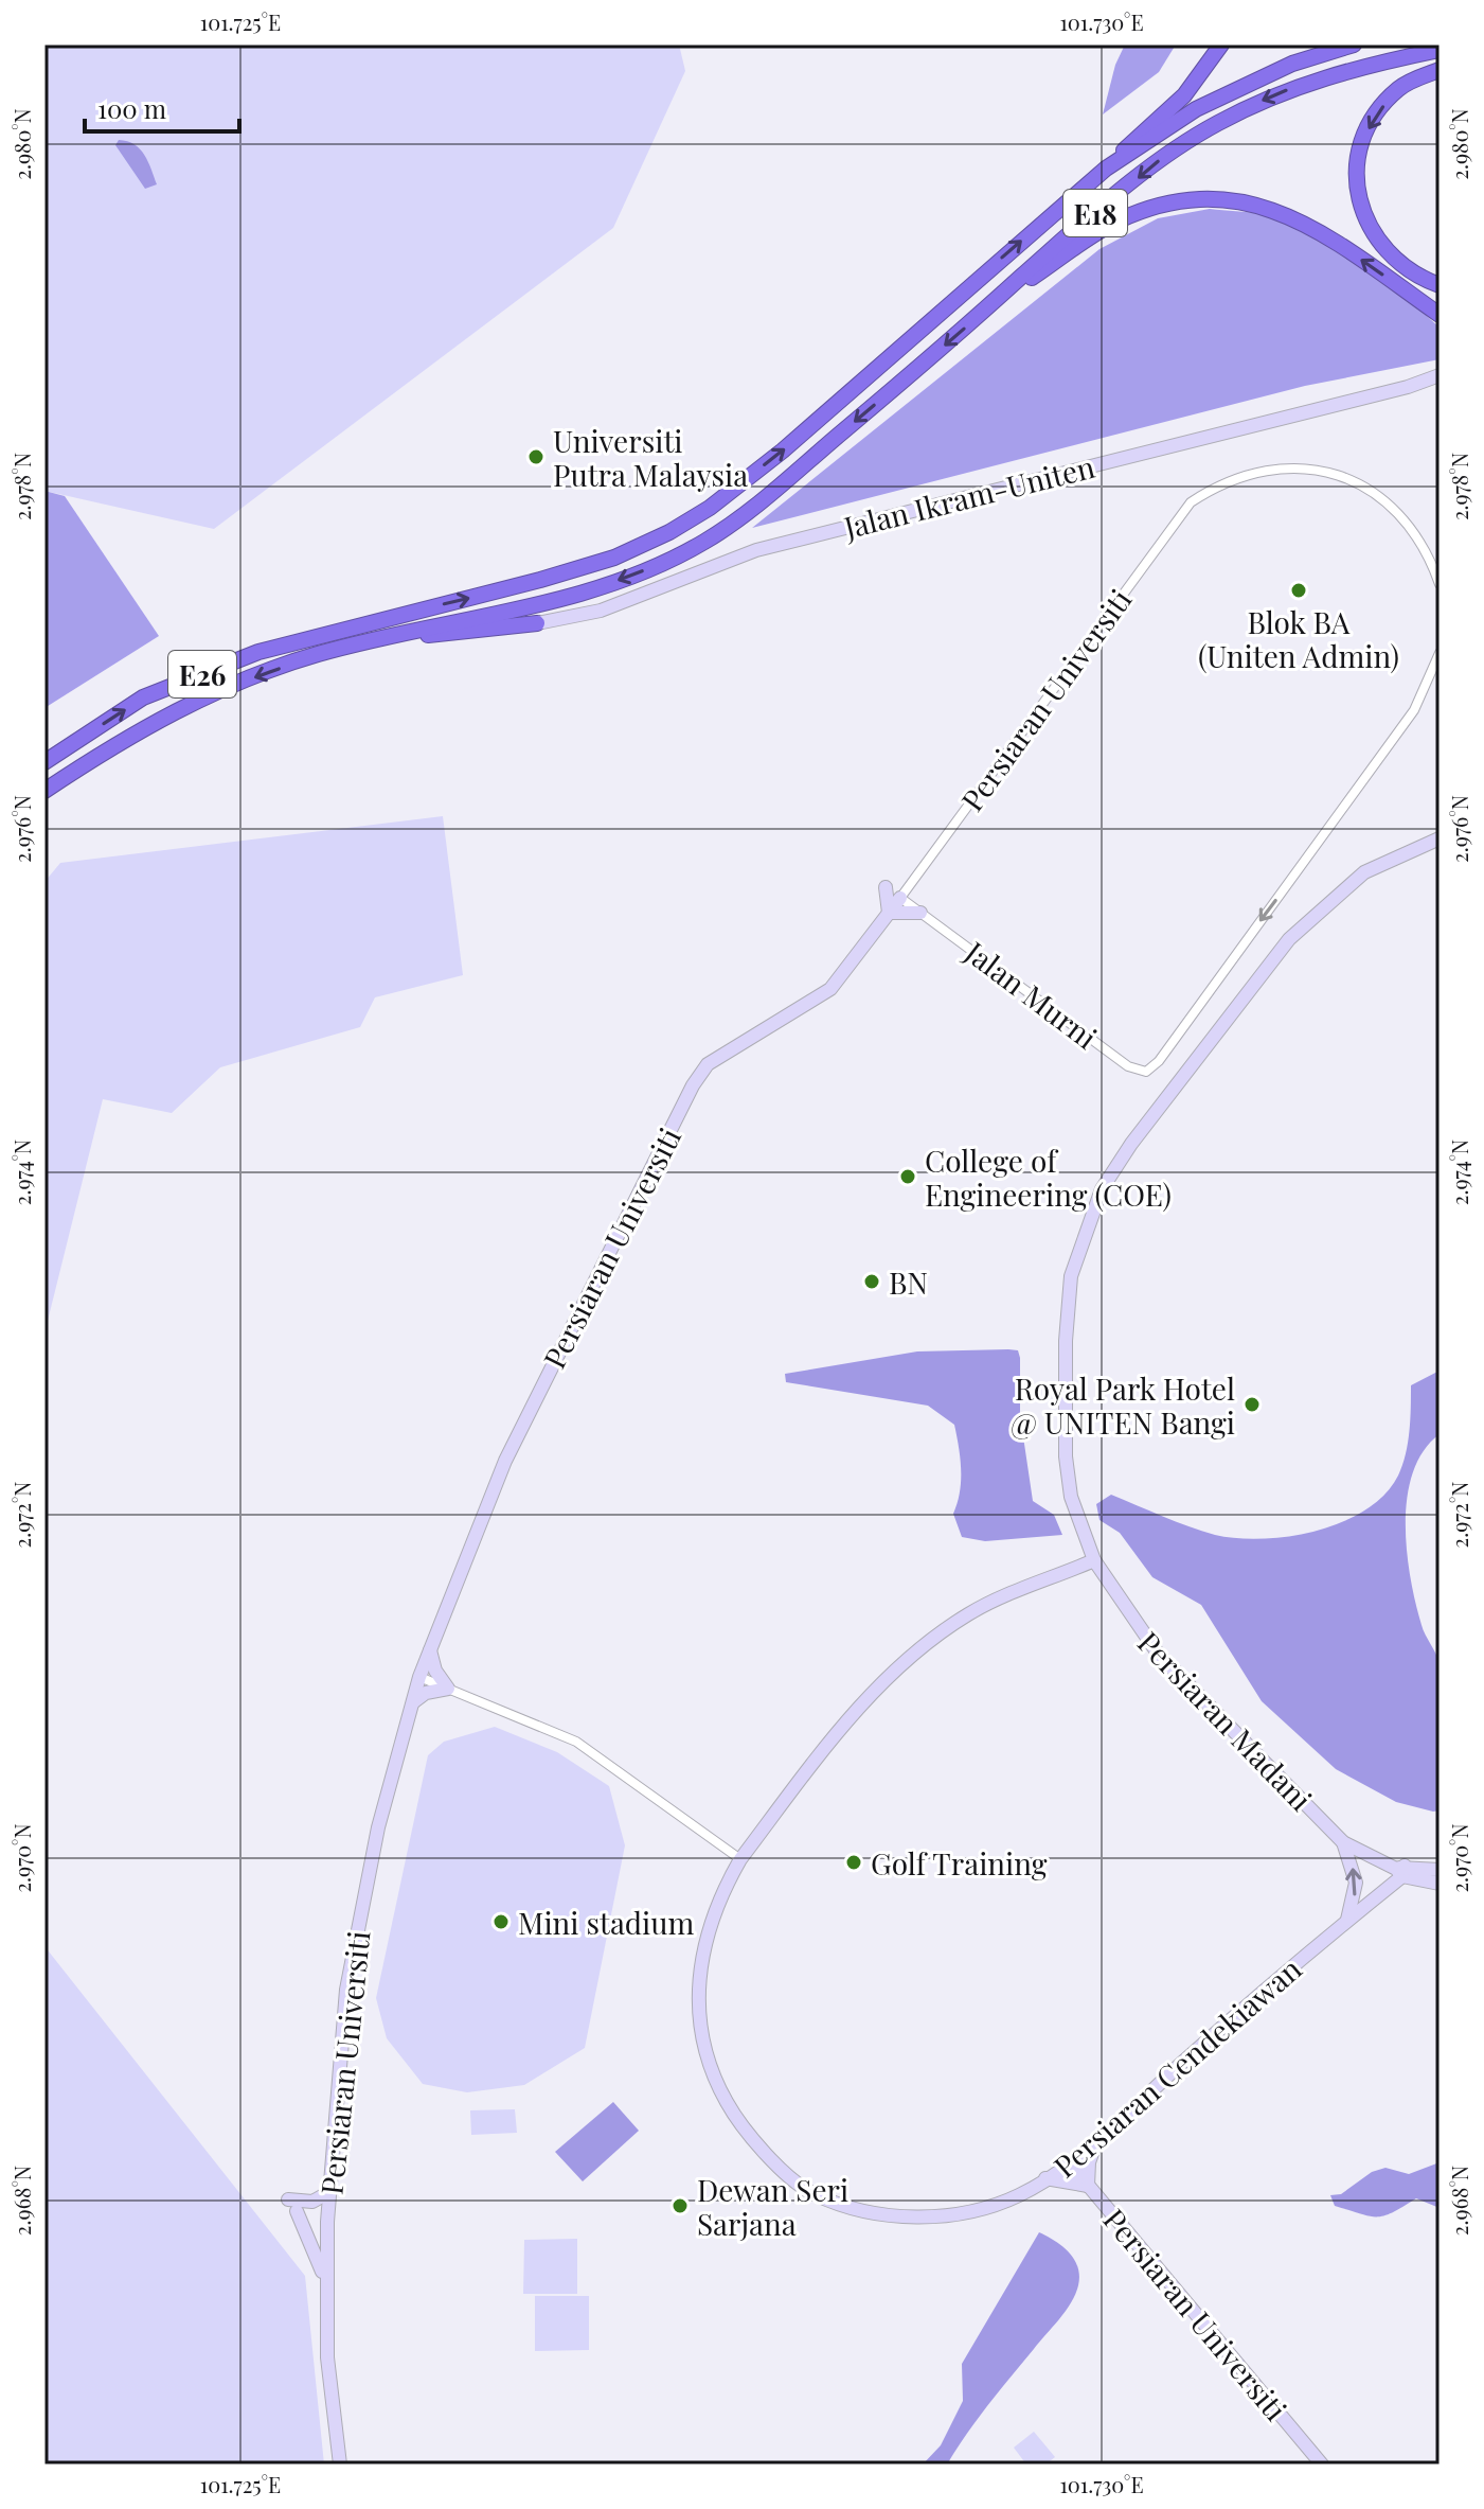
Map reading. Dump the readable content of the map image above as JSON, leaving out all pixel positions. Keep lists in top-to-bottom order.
{
  "streets": {
    "highway": ["E18", "E26"],
    "street": [
      "Jalan Ikram-Uniten",
      "Persiaran Universiti",
      "Jalan Murni",
      "Persiaran Madani",
      "Persiaran Cendekiawan"
    ]
  },
  "crossings": [
    ["E18", "E26"],
    ["Persiaran Universiti", "Jalan Murni"],
    ["Persiaran Universiti", "Persiaran Cendekiawan"],
    ["Persiaran Madani", "Persiaran Cendekiawan"]
  ],
  "places": [
    "Universiti Putra Malaysia",
    "Blok BA (Uniten Admin)",
    "College of Engineering (COE)",
    "BN",
    "Royal Park Hotel @ UNITEN Bangi",
    "Golf Training",
    "Mini stadium",
    "Dewan Seri Sarjana"
  ],
  "scale_bar": "100 m",
  "coordinates": [
    "101.725°E",
    "101.730°E",
    "2.980°N",
    "2.978°N",
    "2.976°N",
    "2.974°N",
    "2.972°N",
    "2.970°N",
    "2.968°N"
  ]
}
